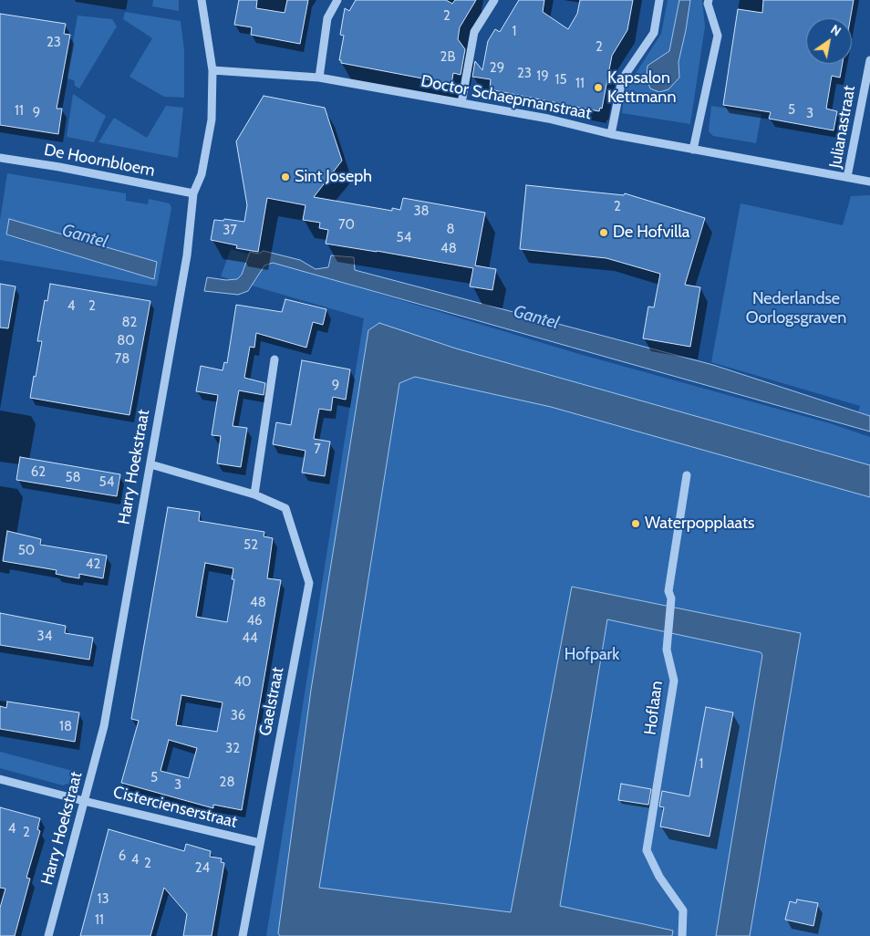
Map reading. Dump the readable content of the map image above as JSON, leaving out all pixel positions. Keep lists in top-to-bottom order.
{
  "streets": {
    "street": [
      "Doctor Schaepmanstraat",
      "Julianastraat",
      "De Hoornbloem",
      "Harry Hoekstraat",
      "Gaelstraat",
      "Hoflaan",
      "Cistercienserstraat"
    ]
  },
  "crossings": [
    ["Doctor Schaepmanstraat", "Julianastraat"],
    ["Doctor Schaepmanstraat", "Harry Hoekstraat"],
    ["De Hoornbloem", "Harry Hoekstraat"],
    ["Harry Hoekstraat", "Gaelstraat"],
    ["Harry Hoekstraat", "Cistercienserstraat"],
    ["Gaelstraat", "Cistercienserstraat"]
  ],
  "water": ["Gantel"],
  "parks": ["Nederlandse Oorlogsgraven", "Hofpark"],
  "places": [
    "Kapsalon Kettmann",
    "Sint Joseph",
    "De Hofvilla",
    "Waterpopplaats"
  ],
  "house_numbers": [
    "2",
    "1",
    "23",
    "2",
    "2B",
    "29",
    "23",
    "19",
    "15",
    "11",
    "5",
    "11",
    "9",
    "3",
    "2",
    "38",
    "70",
    "8",
    "37",
    "54",
    "48",
    "4",
    "2",
    "82",
    "80",
    "78",
    "9",
    "7",
    "62",
    "58",
    "54",
    "52",
    "50",
    "42",
    "48",
    "46",
    "34",
    "44",
    "40",
    "36",
    "18",
    "32",
    "1",
    "5",
    "28",
    "3",
    "4",
    "2",
    "6",
    "4",
    "2",
    "24",
    "13",
    "11"
  ],
  "north": "top right"
}
